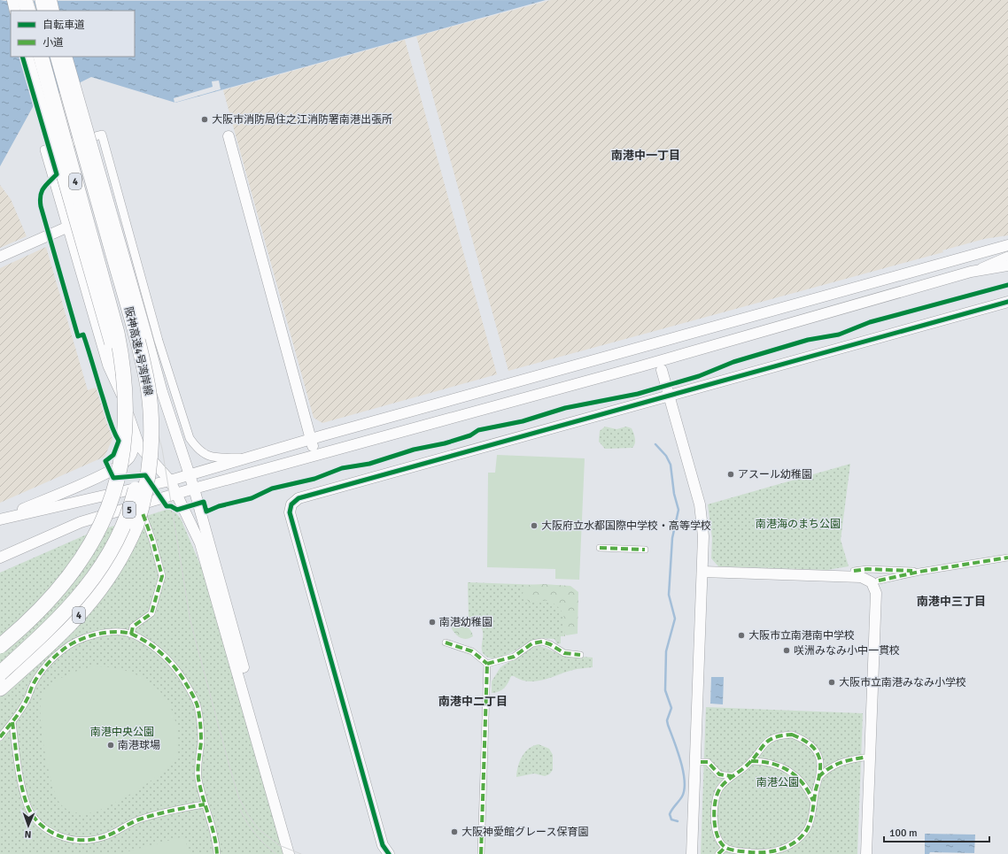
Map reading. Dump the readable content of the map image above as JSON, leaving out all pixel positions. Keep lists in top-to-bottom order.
{
  "streets": {
    "highway": ["4", "阪神高速4号湾岸線", "5"]
  },
  "crossings": [
    ["阪神高速4号湾岸線", "5"]
  ],
  "districts": ["南港中一丁目", "南港中三丁目", "南港中二丁目"],
  "parks": ["南港海のまち公園", "南港中央公園", "南港公園"],
  "places": [
    "大阪市消防局住之江消防署南港出張所",
    "アスール幼稚園",
    "大阪府立水都国際中学校・高等学校",
    "南港幼稚園",
    "大阪市立南港南中学校",
    "咲洲みなみ小中一貫校",
    "大阪市立南港みなみ小学校",
    "南港球場",
    "大阪神愛館グレース保育園"
  ],
  "legend": ["自転車道", "小道"],
  "scale_bar": "100 m",
  "north": "bottom"
}
